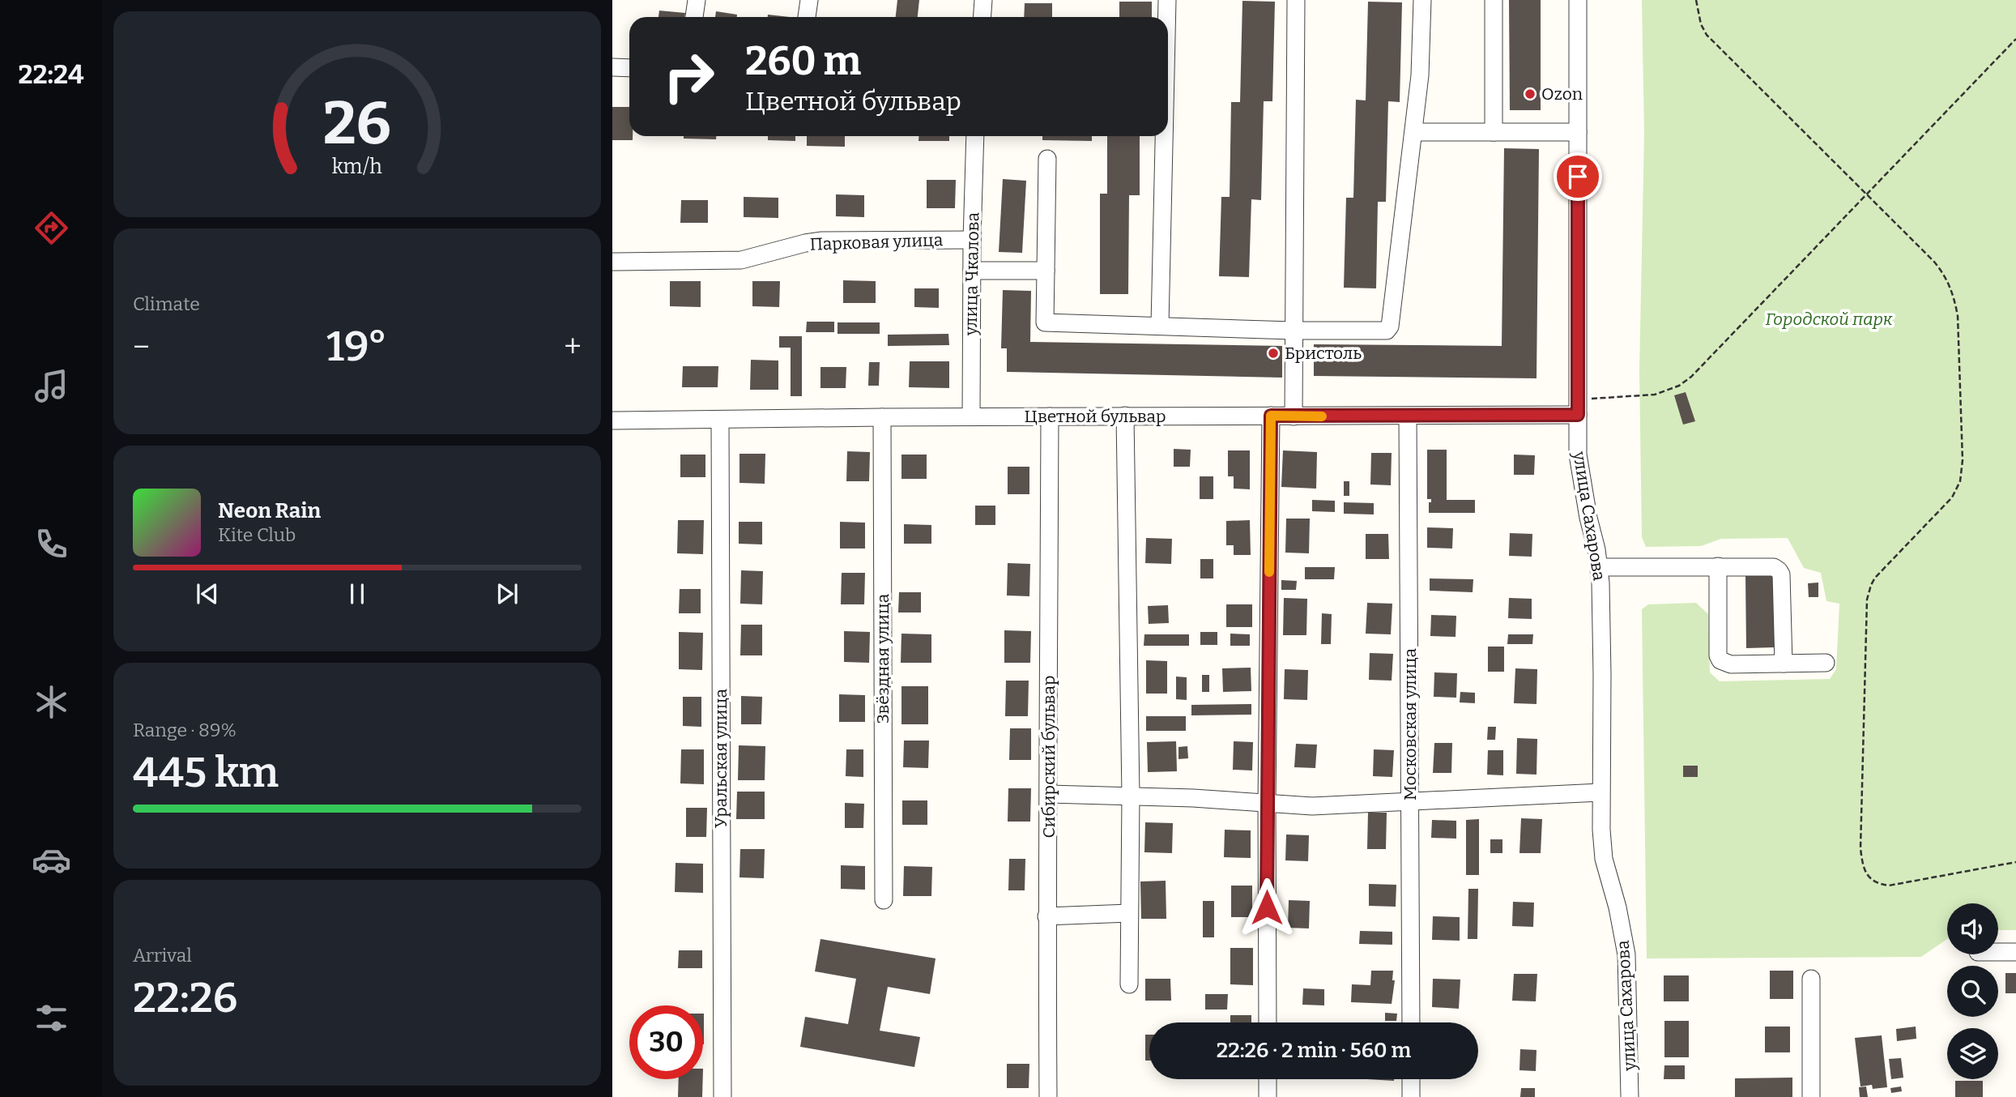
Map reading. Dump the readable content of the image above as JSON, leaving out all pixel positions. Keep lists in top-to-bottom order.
{
  "streets": {
    "street": [
      "Парковая улица",
      "улица Чкалова",
      "Цветной бульвар",
      "улица Сахарова",
      "Звёздная улица",
      "Московская улица",
      "Сибирский бульвар",
      "Уральская улица"
    ]
  },
  "crossings": [
    ["Парковая улица", "улица Чкалова"],
    ["улица Чкалова", "Цветной бульвар"],
    ["Цветной бульвар", "улица Сахарова"],
    ["Цветной бульвар", "Звёздная улица"],
    ["Цветной бульвар", "Московская улица"],
    ["Цветной бульвар", "Сибирский бульвар"],
    ["Цветной бульвар", "Уральская улица"]
  ],
  "parks": ["Городской парк"],
  "places": ["Ozon", "Бристоль"],
  "page": {
    "tabs": "22:24",
    "turn": ["260 m", "Цветной бульвар"],
    "tile": [
      "Climate",
      ["Range · 89%", "445 km"],
      ["Arrival", "22:26"]
    ],
    "heat": ["−", "19°", "+"],
    "song": ["Neon Rain", "Kite Club"],
    "limit": "30",
    "trip": "22:26 · 2 min · 560 m",
    "gauge": ["26", "km/h"]
  }
}
